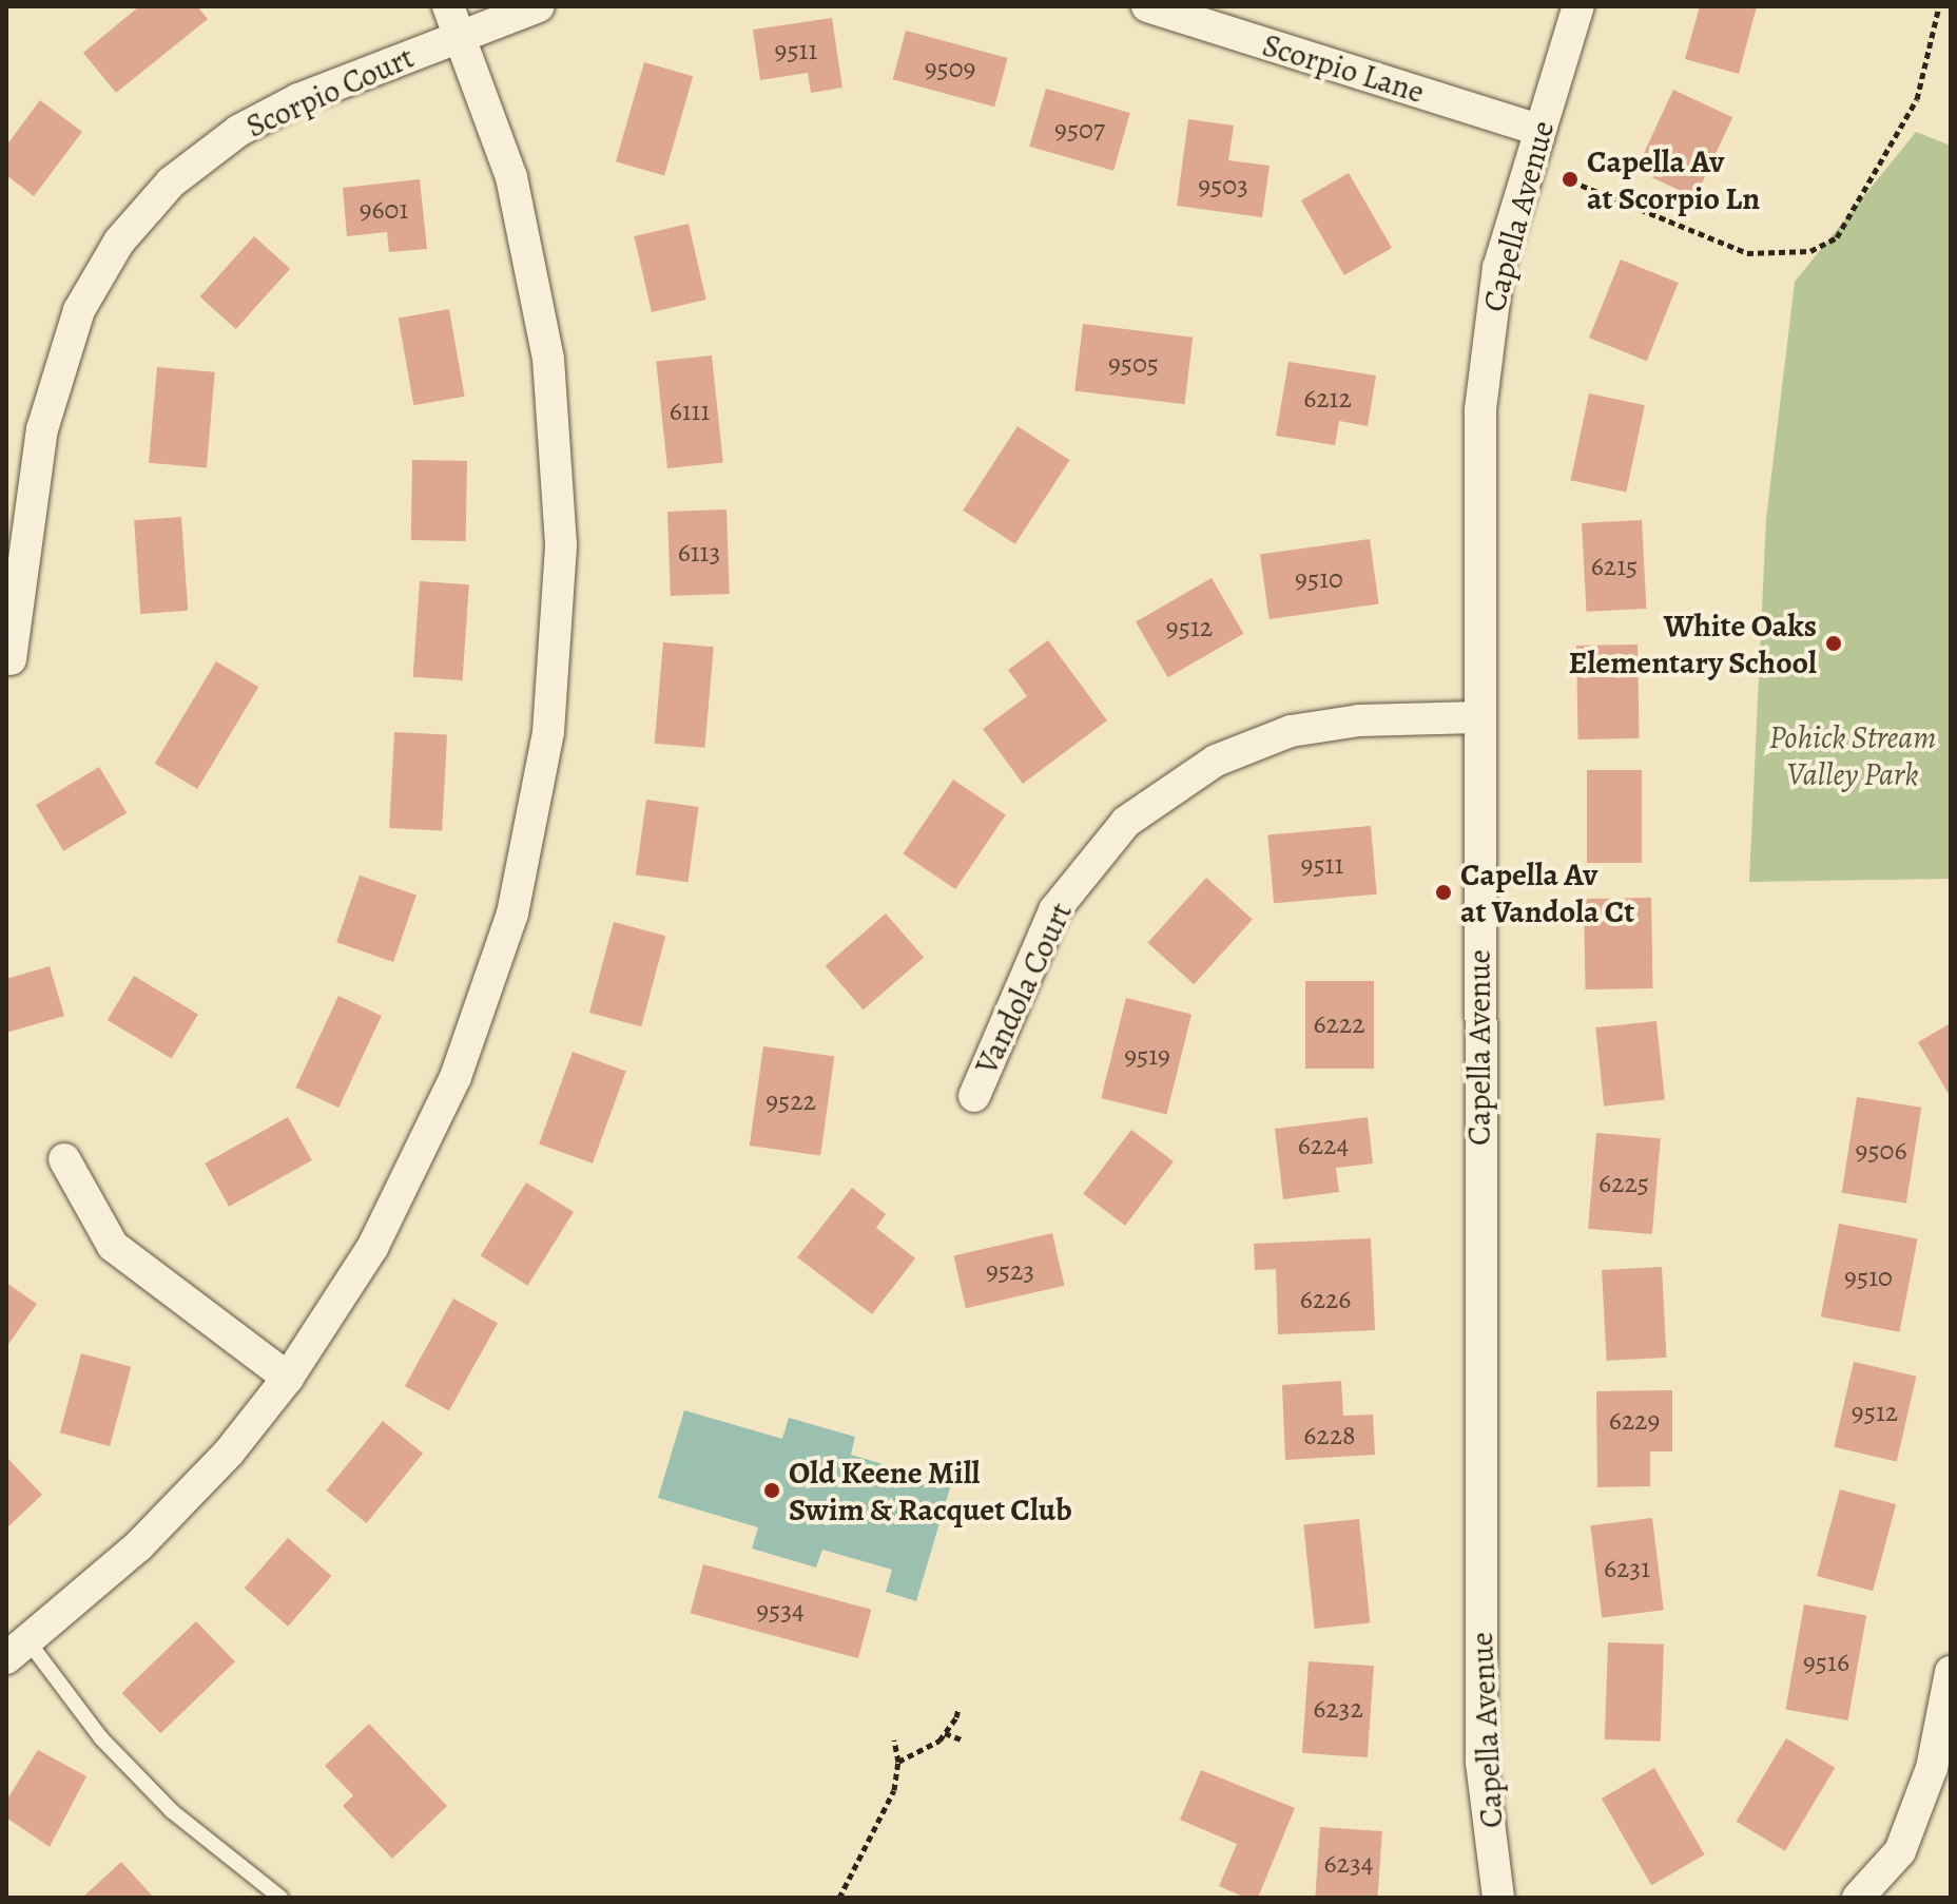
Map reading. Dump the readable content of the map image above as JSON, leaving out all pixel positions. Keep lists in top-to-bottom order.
{
  "streets": {
    "street": [
      "Scorpio Lane",
      "Scorpio Court",
      "Capella Avenue",
      "Vandola Court"
    ]
  },
  "crossings": [
    ["Scorpio Lane", "Capella Avenue"],
    ["Capella Avenue", "Vandola Court"]
  ],
  "parks": ["Pohick Stream Valley Park"],
  "places": [
    "Capella Av at Scorpio Ln",
    "White Oaks Elementary School",
    "Capella Av at Vandola Ct",
    "Old Keene Mill Swim & Racquet Club"
  ],
  "house_numbers": [
    "9511",
    "9509",
    "9507",
    "9503",
    "9601",
    "9505",
    "6212",
    "6111",
    "6113",
    "6215",
    "9510",
    "9512",
    "9511",
    "6222",
    "9519",
    "9522",
    "6224",
    "9506",
    "6225",
    "9523",
    "9510",
    "6226",
    "9512",
    "6229",
    "6228",
    "6231",
    "9534",
    "9516",
    "6232",
    "6234"
  ]
}
